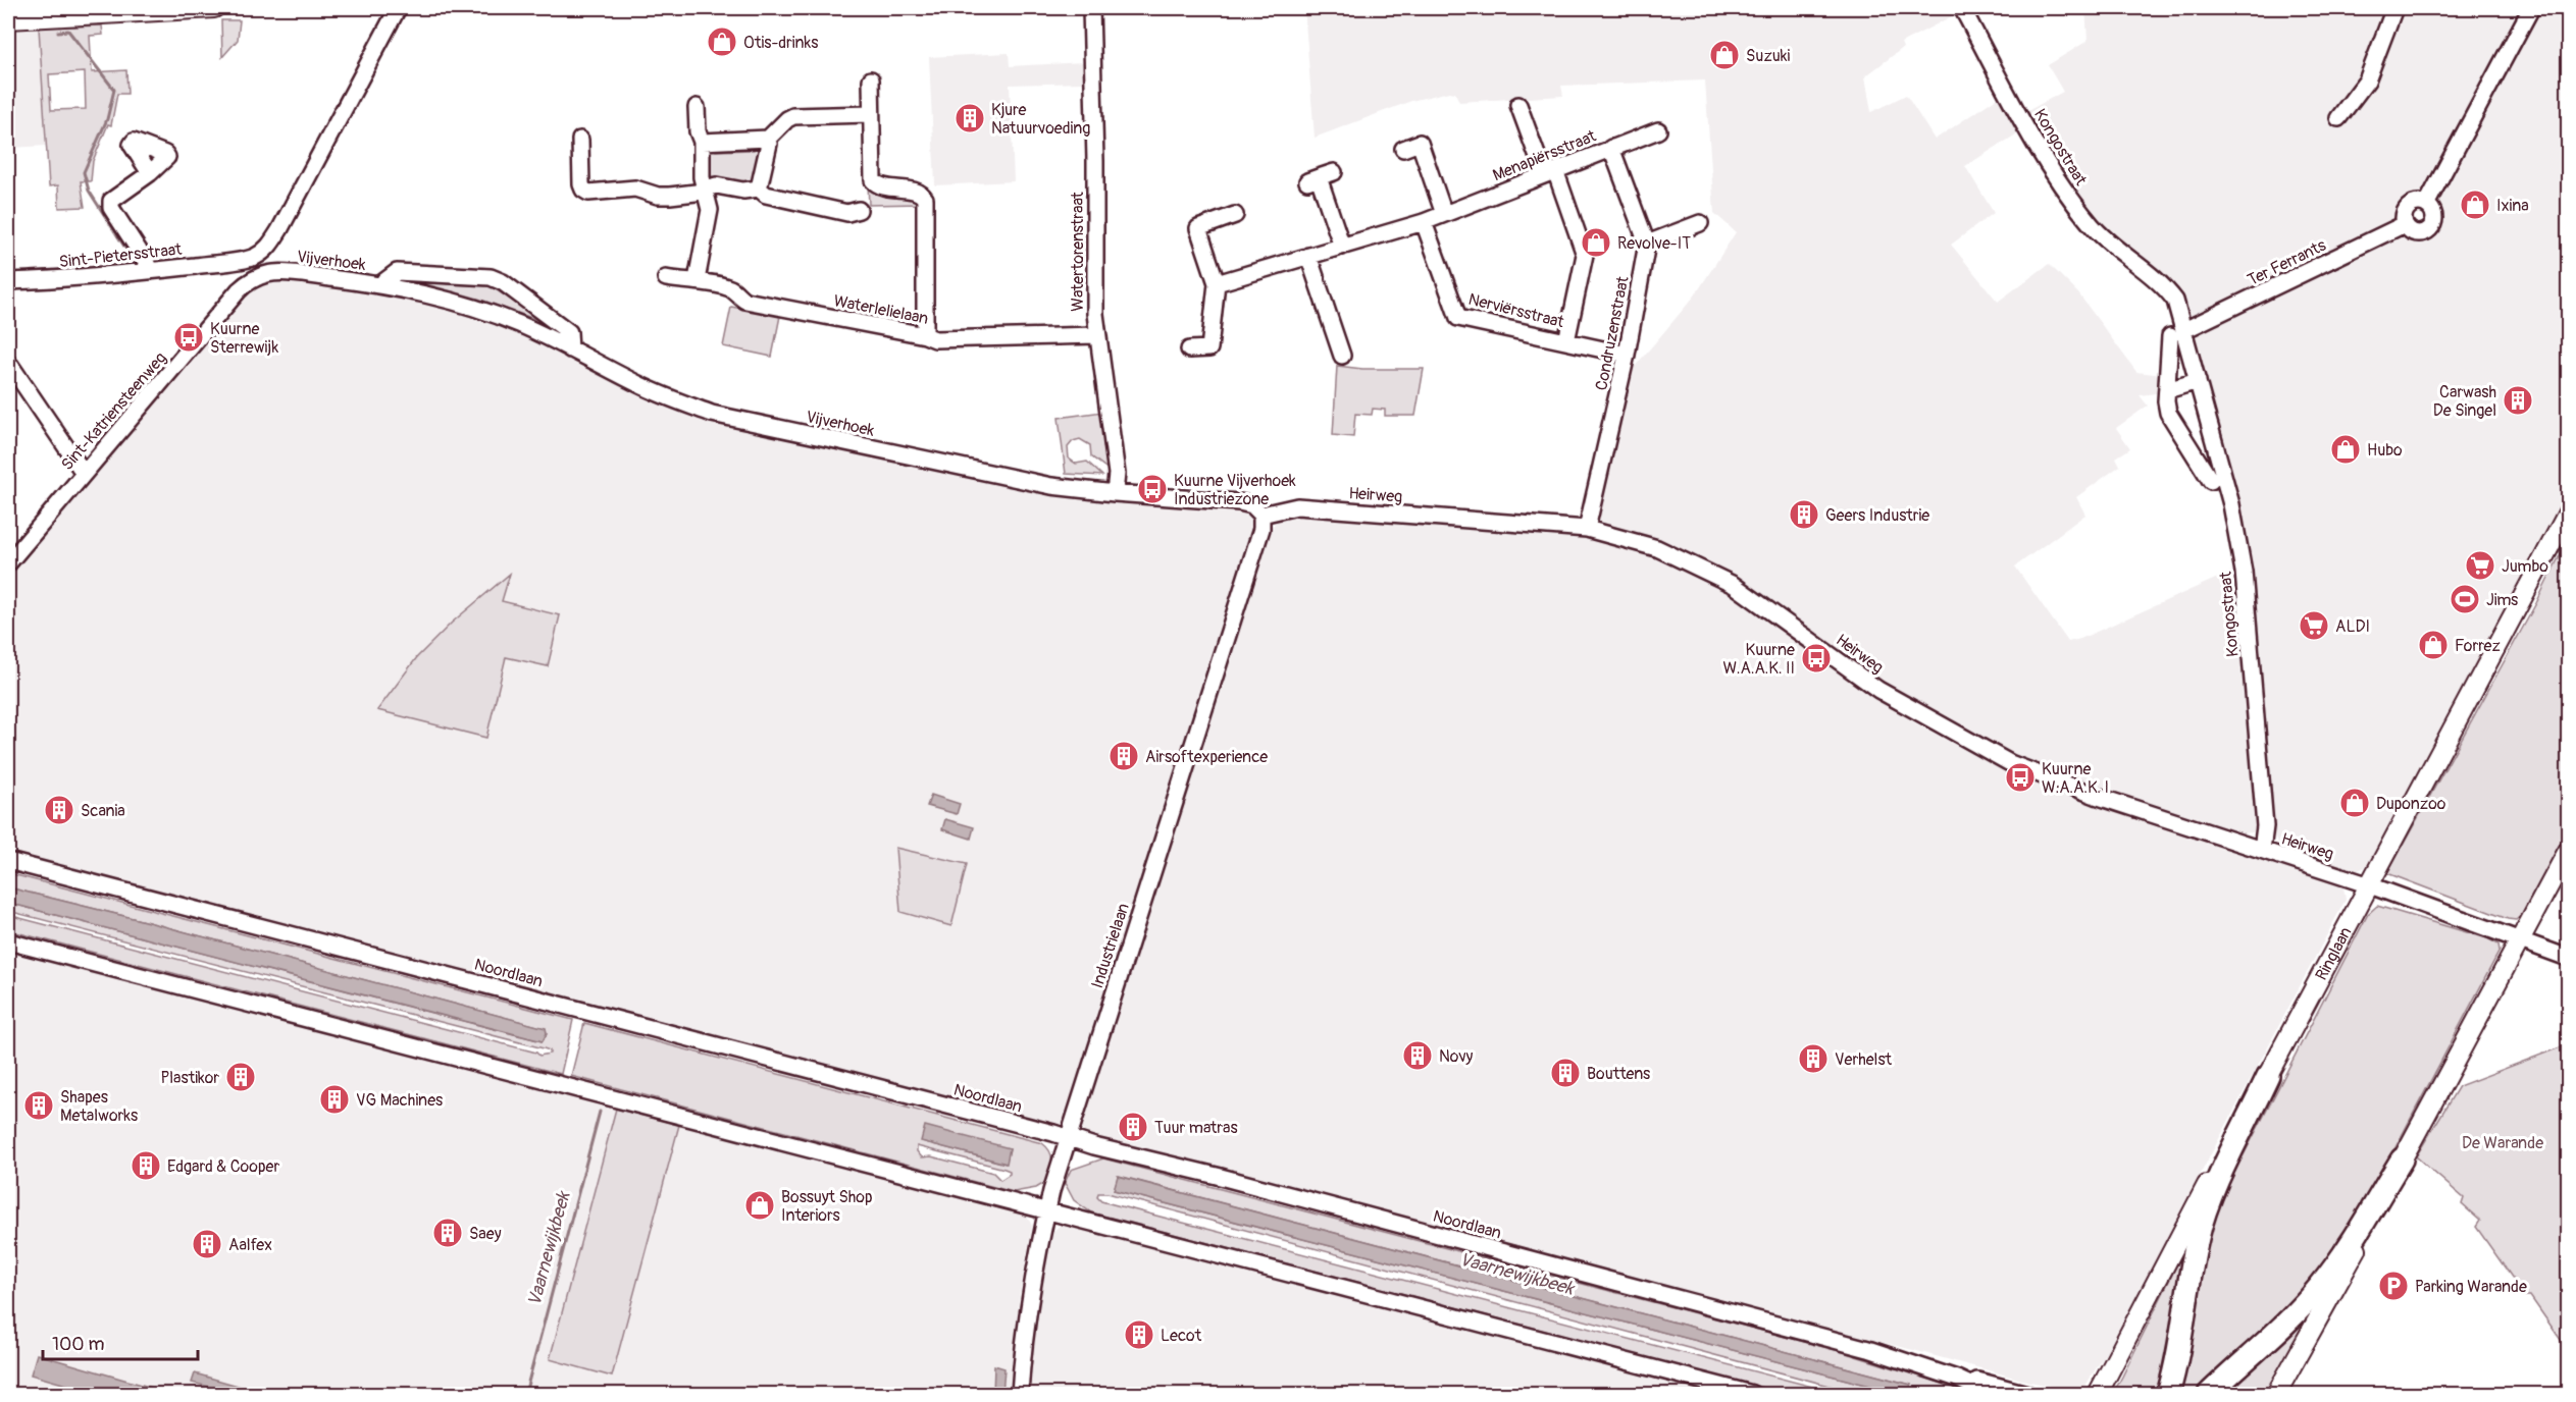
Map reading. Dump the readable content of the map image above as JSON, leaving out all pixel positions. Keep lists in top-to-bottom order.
{
  "streets": {
    "main road": ["Ringlaan"],
    "street": [
      "Kongostraat",
      "Menapiërsstraat",
      "Watertorenstraat",
      "Sint-Pietersstraat",
      "Vijverhoek",
      "Ter Ferrants",
      "Waterlelielaan",
      "Nerviërsstraat",
      "Condruzenstraat",
      "Sint-Katriensteenweg",
      "Heirweg",
      "Industrielaan",
      "Noordlaan"
    ]
  },
  "crossings": [
    ["Kongostraat", "Ter Ferrants"],
    ["Kongostraat", "Heirweg"],
    ["Menapiërsstraat", "Nerviërsstraat"],
    ["Watertorenstraat", "Vijverhoek"],
    ["Watertorenstraat", "Waterlelielaan"],
    ["Vijverhoek", "Sint-Katriensteenweg"],
    ["Nerviërsstraat", "Condruzenstraat"],
    ["Condruzenstraat", "Heirweg"],
    ["Heirweg", "Industrielaan"],
    ["Heirweg", "Ringlaan"],
    ["Industrielaan", "Noordlaan"]
  ],
  "water": ["Vaarnewijkbeek"],
  "parks": ["De Warande"],
  "places": {
    "shop": [
      "0tis-drinks",
      "Suzuki",
      "Ixina",
      "Revolve-IT",
      "Hubo",
      "Forrez",
      "Duponzoo",
      "Bossuyt Shop Interiors"
    ],
    "building": [
      "Kjure Natuurvoeding",
      "Carwash De Singel",
      "Geers Industrie",
      "Airsoftexperience",
      "Scania",
      "Novy",
      "Verhelst",
      "Bouttens",
      "Plastikor",
      "VG Machines",
      "Shapes Metalworks",
      "Tuur matras",
      "Edgard & Cooper",
      "Saey",
      "Aalfex",
      "Lecot"
    ],
    "bus stop": [
      "Kuurne Sterrewijk",
      "Kuurne Vijverhoek Industriezone",
      "Kuurne W.A.A.K. II",
      "Kuurne W.A.A.K. I"
    ],
    "supermarket": ["Jumbo", "ALDI"],
    "sports": ["Jims"],
    "parking": ["Parking Warande"]
  },
  "scale_bar": "100 m"
}
